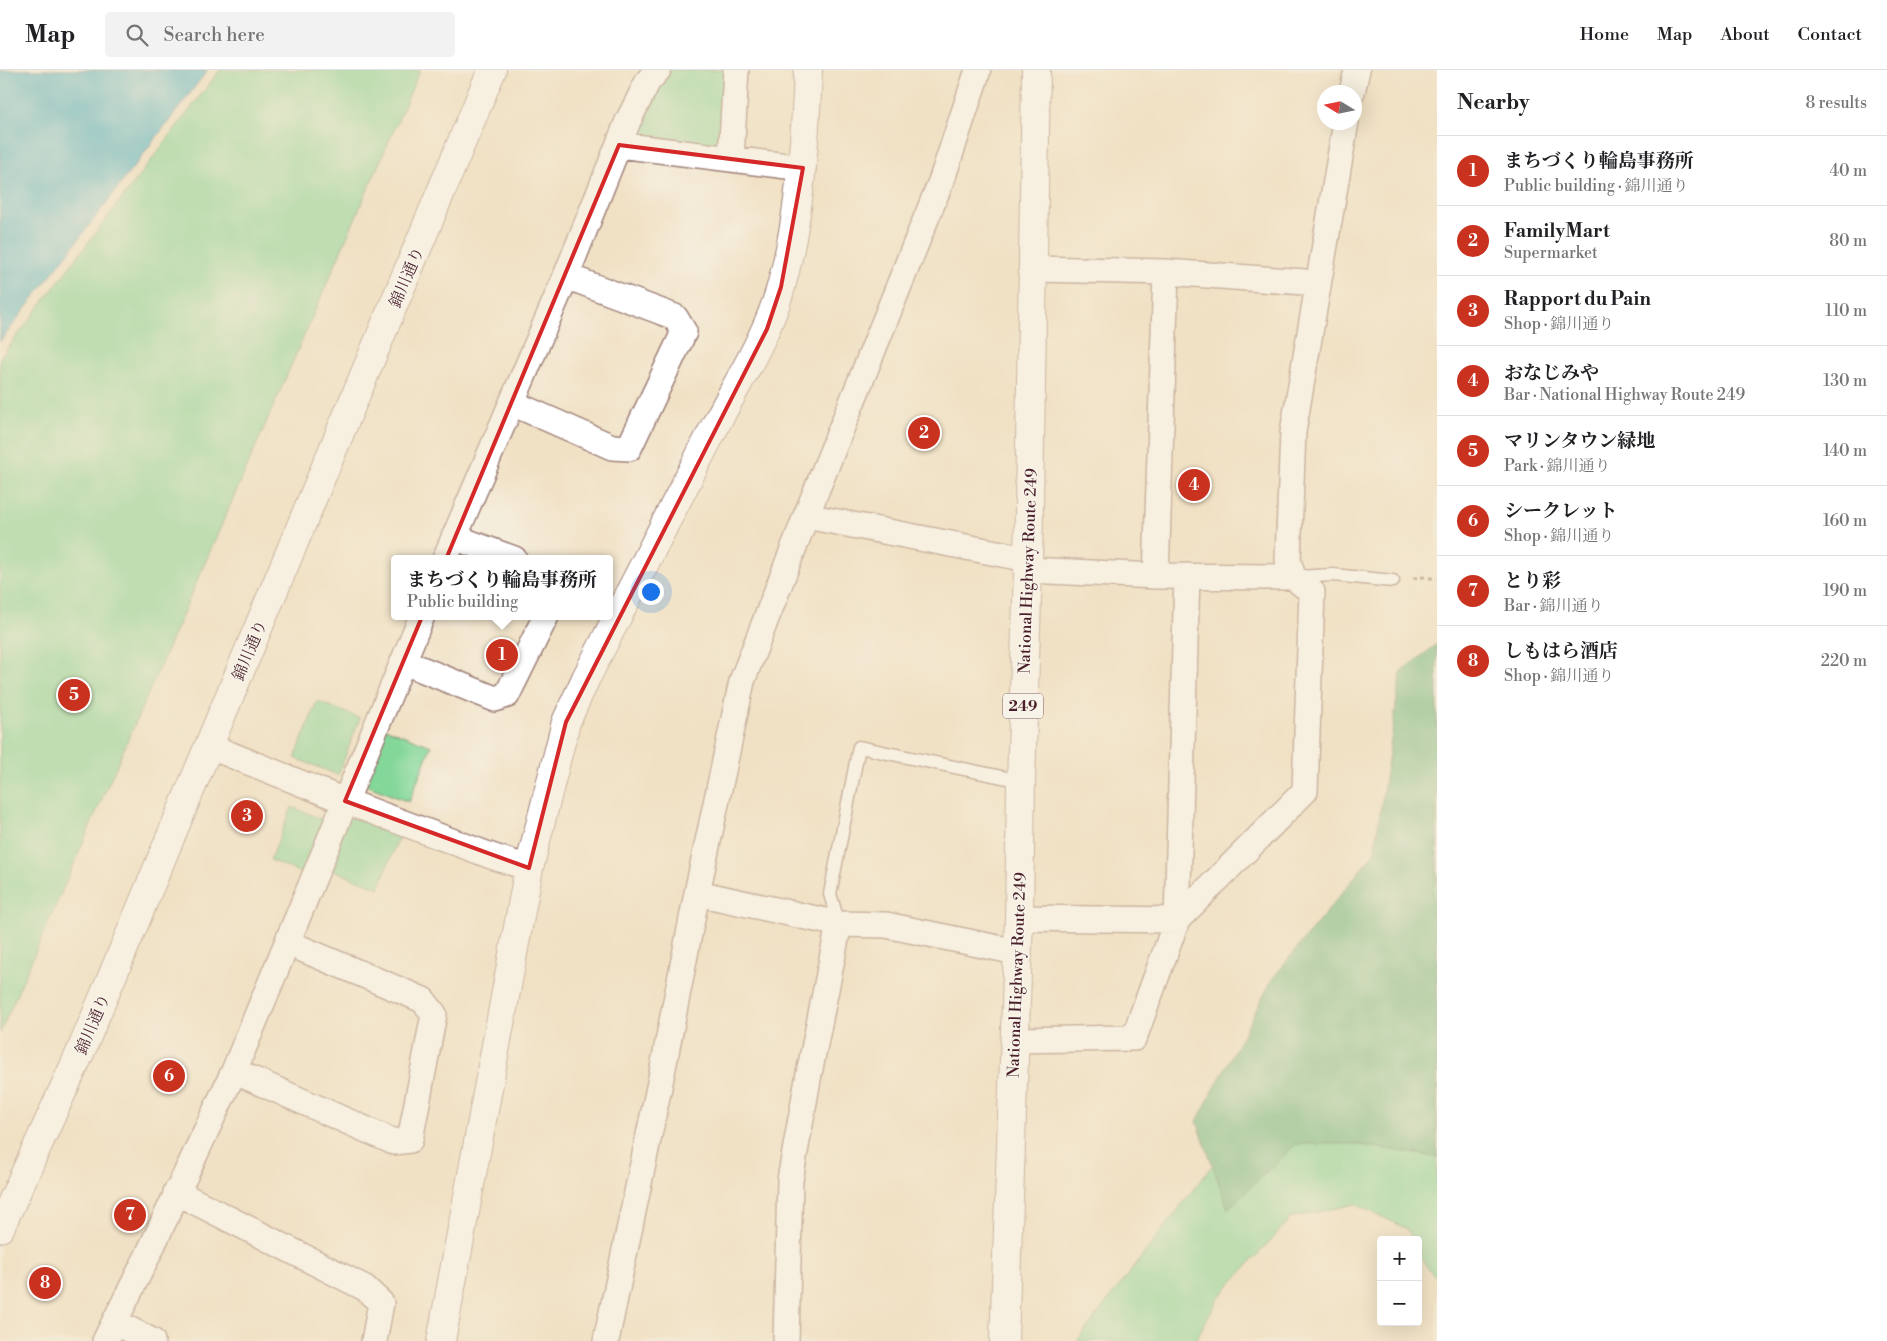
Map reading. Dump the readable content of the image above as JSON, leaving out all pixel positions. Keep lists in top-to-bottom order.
{
  "streets": {
    "main road": ["錦川通り", "National Highway Route 249", "249"]
  },
  "north": "left",
  "page": {
    "header": "Map",
    "search": "Search here",
    "nav": [
      "Home",
      "Map",
      "About",
      "Contact"
    ],
    "heading": ["Nearby", "8 results"],
    "list": [
      {
        "mark": "1",
        "name": "まちづくり輪島事務所",
        "note": "Public building · 錦川通り",
        "value": "40 m"
      },
      {
        "mark": "2",
        "name": "FamilyMart",
        "note": "Supermarket",
        "value": "80 m"
      },
      {
        "mark": "3",
        "name": "Rapport du Pain",
        "note": "Shop · 錦川通り",
        "value": "110 m"
      },
      {
        "mark": "4",
        "name": "おなじみや",
        "note": "Bar · National Highway Route 249",
        "value": "130 m"
      },
      {
        "mark": "5",
        "name": "マリンタウン緑地",
        "note": "Park · 錦川通り",
        "value": "140 m"
      },
      {
        "mark": "6",
        "name": "シークレット",
        "note": "Shop · 錦川通り",
        "value": "160 m"
      },
      {
        "mark": "7",
        "name": "とり彩",
        "note": "Bar · 錦川通り",
        "value": "190 m"
      },
      {
        "mark": "8",
        "name": "しもはら酒店",
        "note": "Shop · 錦川通り",
        "value": "220 m"
      }
    ],
    "pins": [
      "2",
      "4",
      "1",
      "5",
      "3",
      "6",
      "7",
      "8"
    ],
    "popup": ["まちづくり輪島事務所", "Public building"],
    "map_buttons": ["+", "−"]
  }
}
